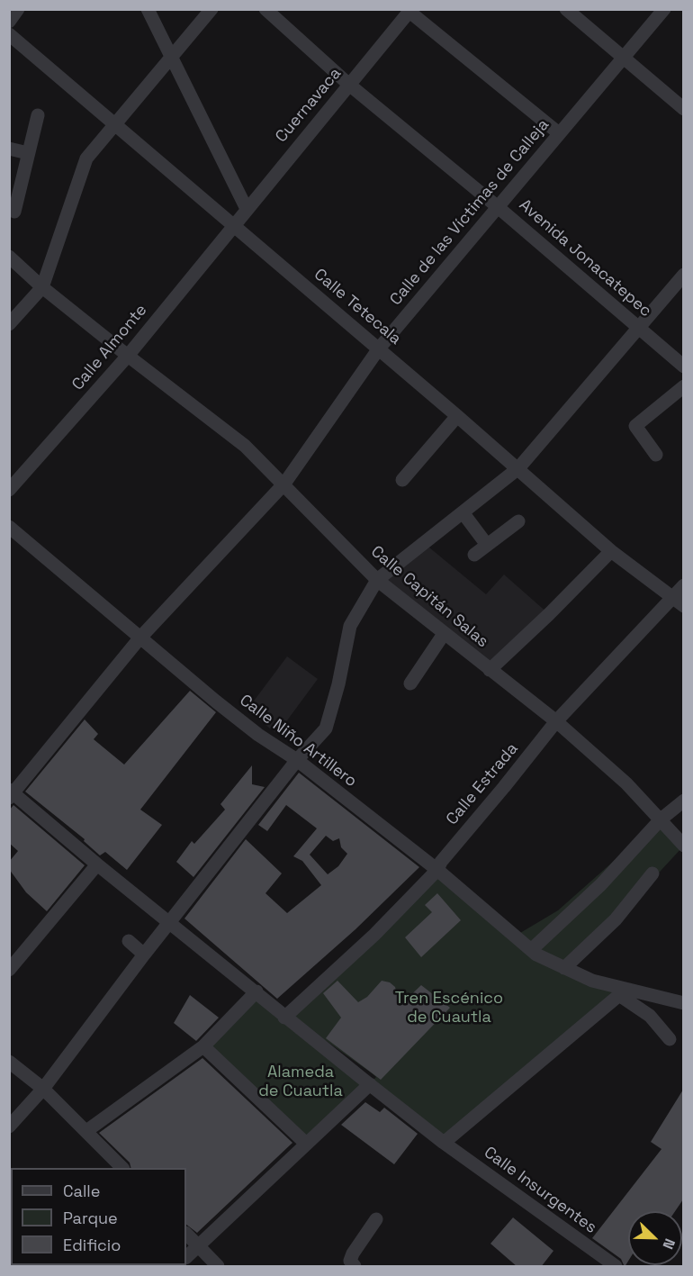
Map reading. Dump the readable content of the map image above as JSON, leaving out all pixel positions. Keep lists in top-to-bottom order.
{
  "streets": {
    "street": [
      "Cuernavaca",
      "Calle de las Víctimas de Calleja",
      "Avenida Jonacatepec",
      "Calle Tetecala",
      "Calle Almonte",
      "Calle Capitán Salas",
      "Calle Niño Artillero",
      "Calle Estrada",
      "Calle Insurgentes"
    ]
  },
  "crossings": [
    ["Cuernavaca", "Avenida Jonacatepec"],
    ["Cuernavaca", "Calle Tetecala"],
    ["Cuernavaca", "Calle Almonte"],
    ["Calle de las Víctimas de Calleja", "Avenida Jonacatepec"],
    ["Calle de las Víctimas de Calleja", "Calle Tetecala"],
    ["Calle de las Víctimas de Calleja", "Calle Capitán Salas"],
    ["Calle de las Víctimas de Calleja", "Calle Niño Artillero"],
    ["Calle de las Víctimas de Calleja", "Calle Insurgentes"],
    ["Calle Tetecala", "Calle Almonte"],
    ["Calle Tetecala", "Calle Estrada"],
    ["Calle Almonte", "Calle Capitán Salas"],
    ["Calle Capitán Salas", "Calle Estrada"],
    ["Calle Niño Artillero", "Calle Estrada"],
    ["Calle Estrada", "Calle Insurgentes"]
  ],
  "parks": ["Tren Escénico de Cuautla", "Alameda de Cuautla"],
  "legend": ["Calle", "Parque", "Edificio"],
  "north": "bottom right"
}
